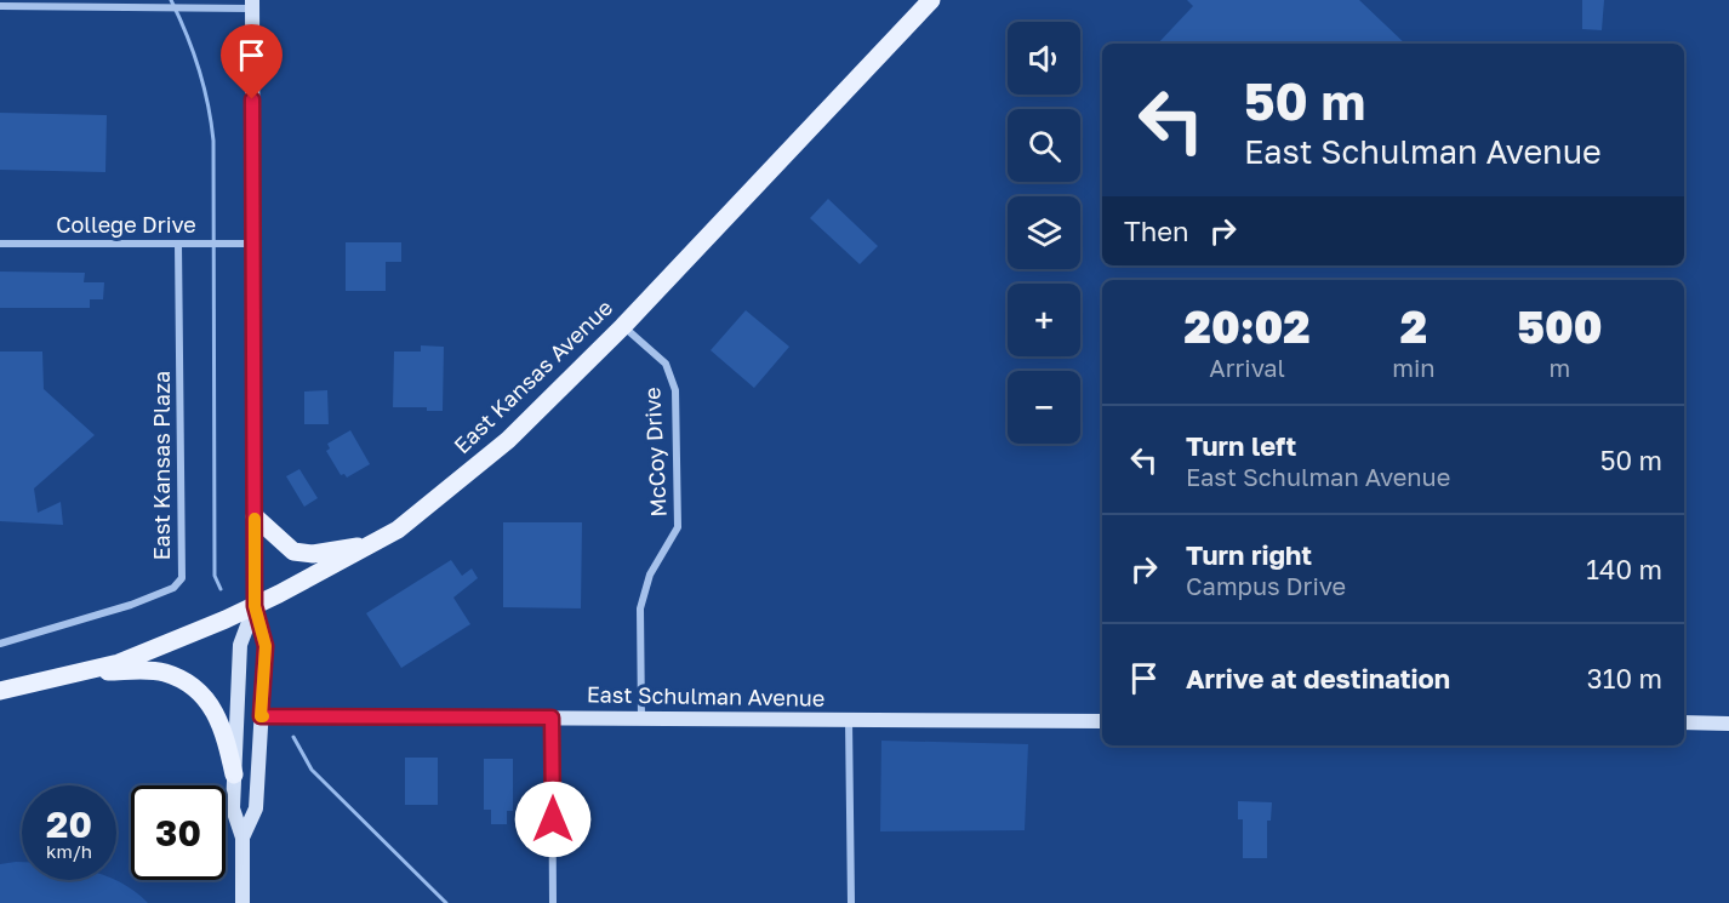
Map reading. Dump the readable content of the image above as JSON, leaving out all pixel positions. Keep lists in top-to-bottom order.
{
  "streets": {
    "main road": ["East Kansas Avenue", "East Schulman Avenue"],
    "street": ["College Drive", "McCoy Drive", "East Kansas Plaza"]
  },
  "crossings": [
    ["College Drive", "East Kansas Plaza"],
    ["East Kansas Avenue", "McCoy Drive"],
    ["McCoy Drive", "East Schulman Avenue"]
  ],
  "page": {
    "map_buttons": ["+", "−"],
    "turn": ["50 m", "East Schulman Avenue"],
    "then": "Then",
    "eta": [
      "20:02",
      "Arrival",
      "2",
      "min",
      "500",
      "m"
    ],
    "list": [
      {
        "name": "Turn left",
        "note": "East Schulman Avenue",
        "value": "50 m"
      },
      {
        "name": "Turn right",
        "note": "Campus Drive",
        "value": "140 m"
      },
      {
        "name": "Arrive at destination",
        "value": "310 m"
      }
    ],
    "speed": "20 km/h",
    "limit": "30"
  }
}
